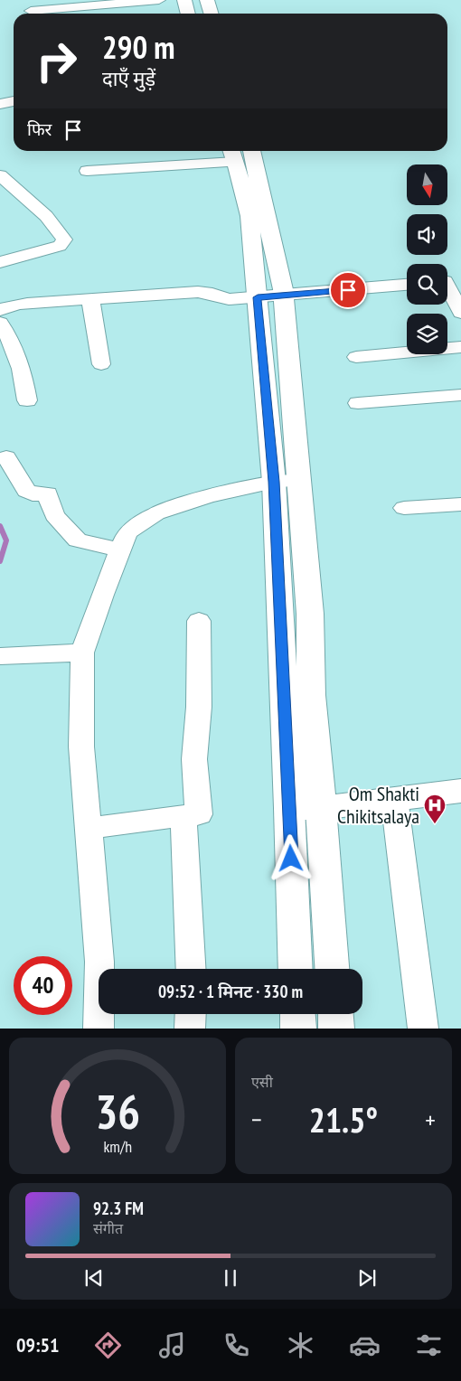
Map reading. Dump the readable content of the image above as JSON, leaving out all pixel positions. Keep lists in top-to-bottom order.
{
  "places": {
    "hospital": ["Om Shakti Chikitsalaya"]
  },
  "north": "bottom",
  "page": {
    "turn": ["290 m", "दाएँ मुड़ें"],
    "then": "फिर",
    "limit": "40",
    "trip": "09:52 · 1 मिनट · 330 m",
    "tile": "एसी",
    "heat": ["−", "21.5°", "+"],
    "song": ["92.3 FM", "संगीत"],
    "tabs": "09:51",
    "gauge": ["36", "km/h"]
  }
}
